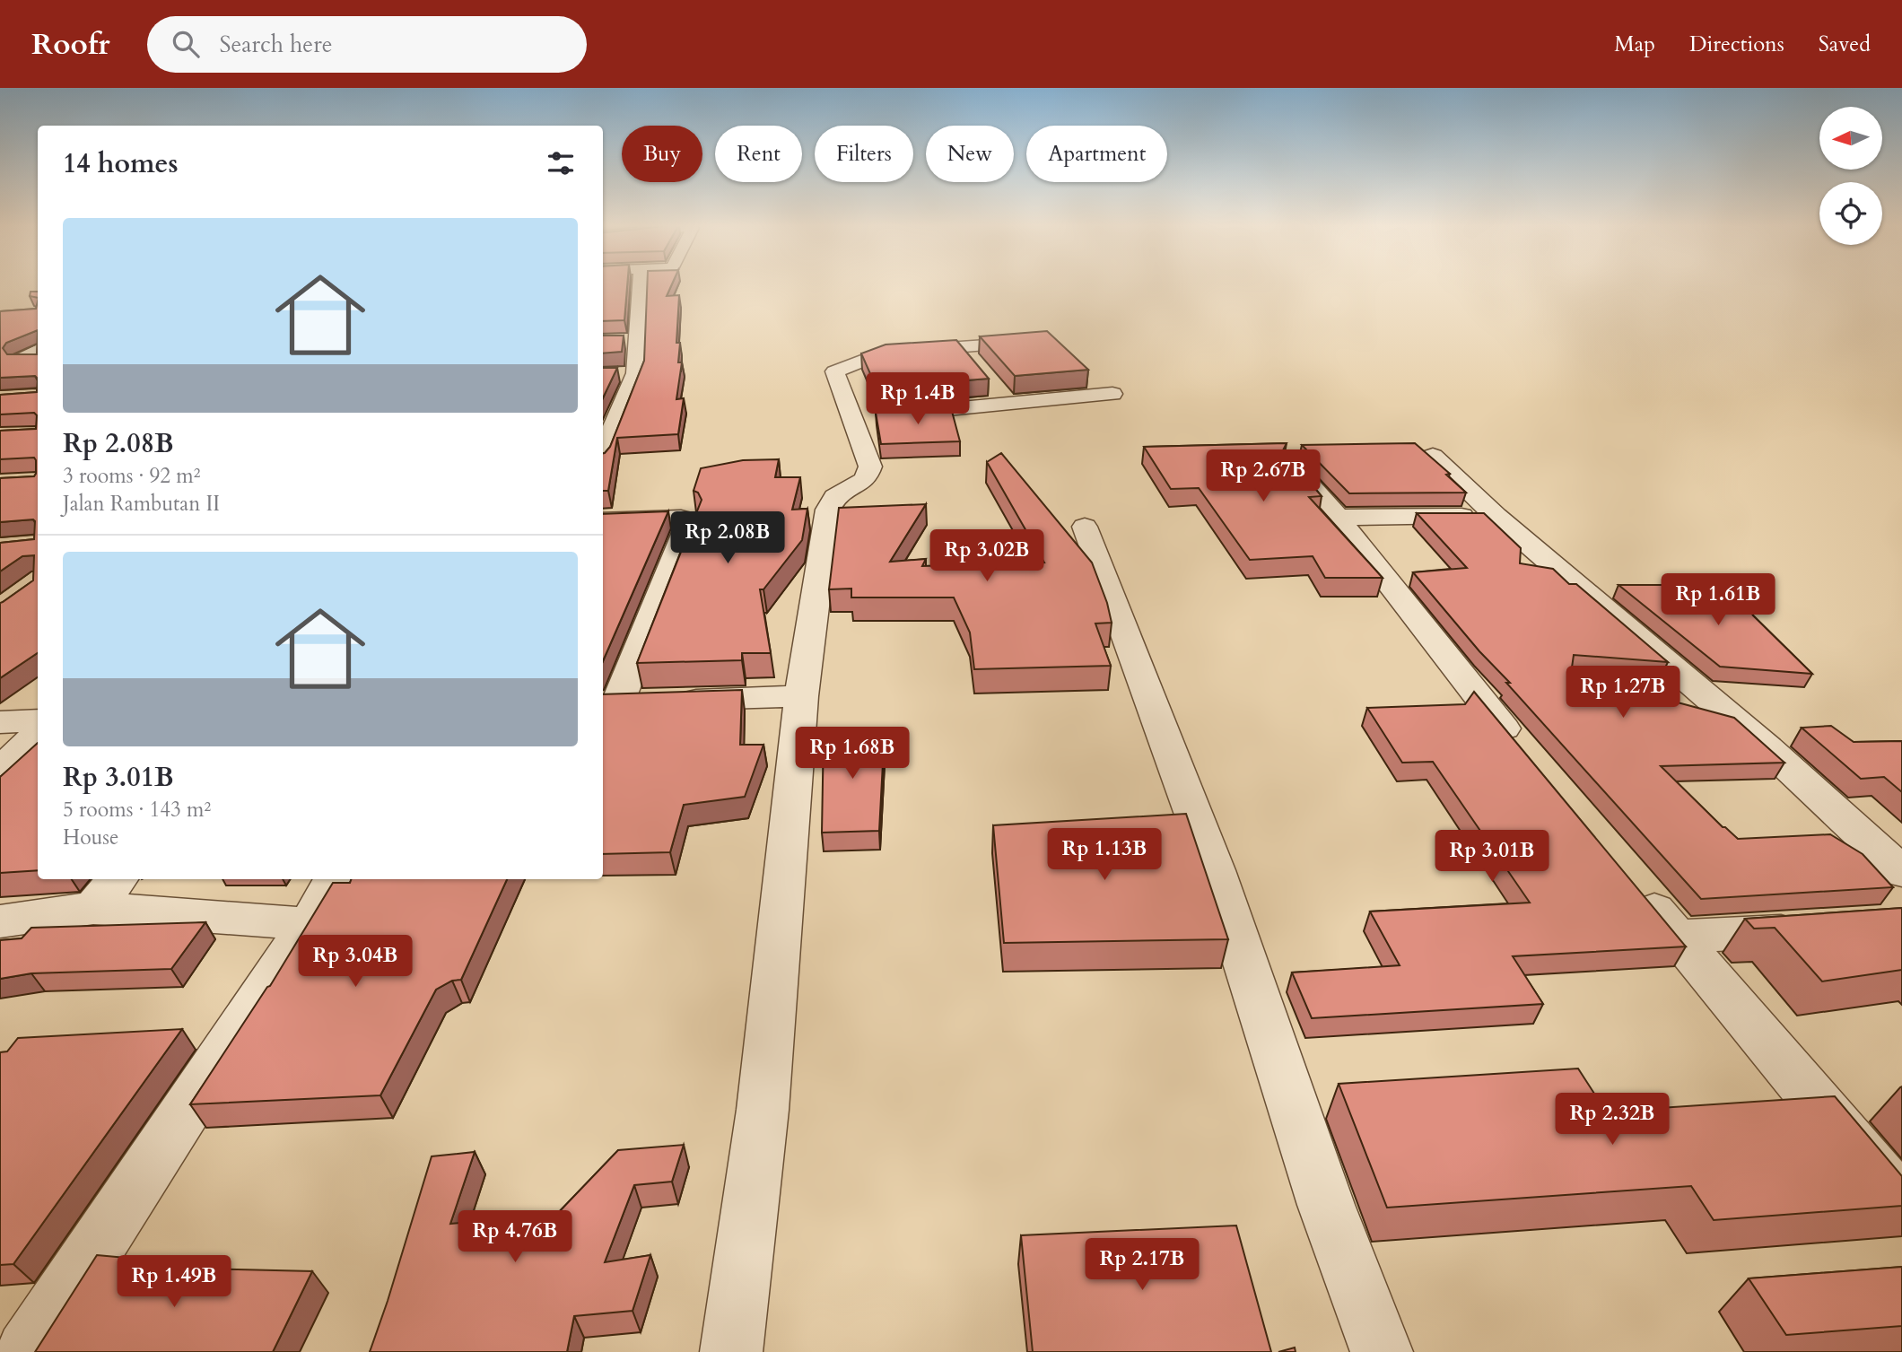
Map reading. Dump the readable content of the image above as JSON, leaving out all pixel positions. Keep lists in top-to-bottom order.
{
  "north": "left",
  "page": {
    "header": "Roofr",
    "search": "Search here",
    "nav": ["Map", "Directions", "Saved"],
    "chip": [
      "Buy",
      "Rent",
      "Filters",
      "New",
      "Apartment"
    ],
    "heading": "14 homes",
    "list": [
      {
        "name": "Rp 2.08B",
        "note": "3 rooms · 92 m² · Jalan Rambutan II"
      },
      {
        "name": "Rp 3.01B",
        "note": "5 rooms · 143 m² · House"
      }
    ],
    "price": [
      "Rp 1.4B",
      "Rp 2.67B",
      "Rp 2.08B",
      "Rp 3.02B",
      "Rp 1.61B",
      "Rp 1.27B",
      "Rp 1.68B",
      "Rp 1.13B",
      "Rp 3.01B",
      "Rp 3.04B",
      "Rp 2.32B",
      "Rp 4.76B",
      "Rp 2.17B",
      "Rp 1.49B"
    ]
  }
}
